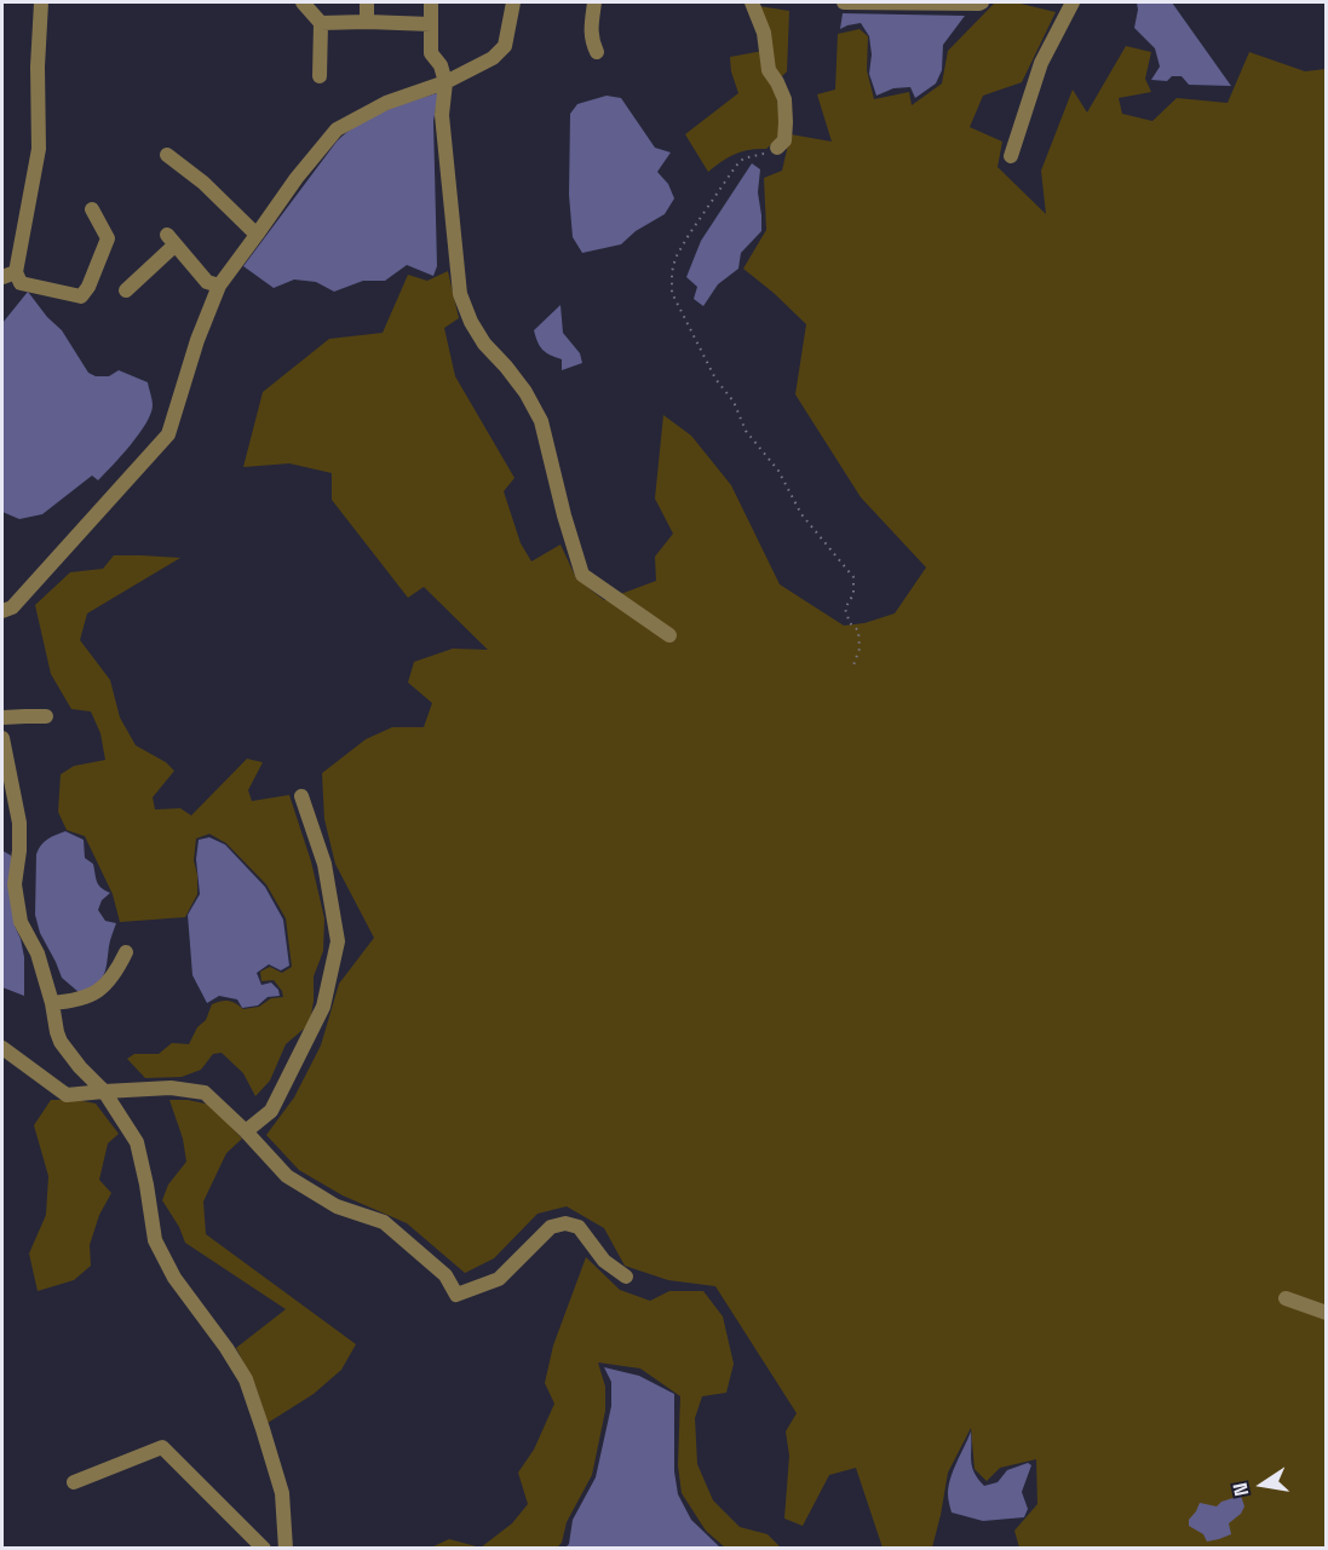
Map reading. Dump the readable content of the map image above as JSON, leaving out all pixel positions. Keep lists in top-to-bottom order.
{
  "north": "left"
}
